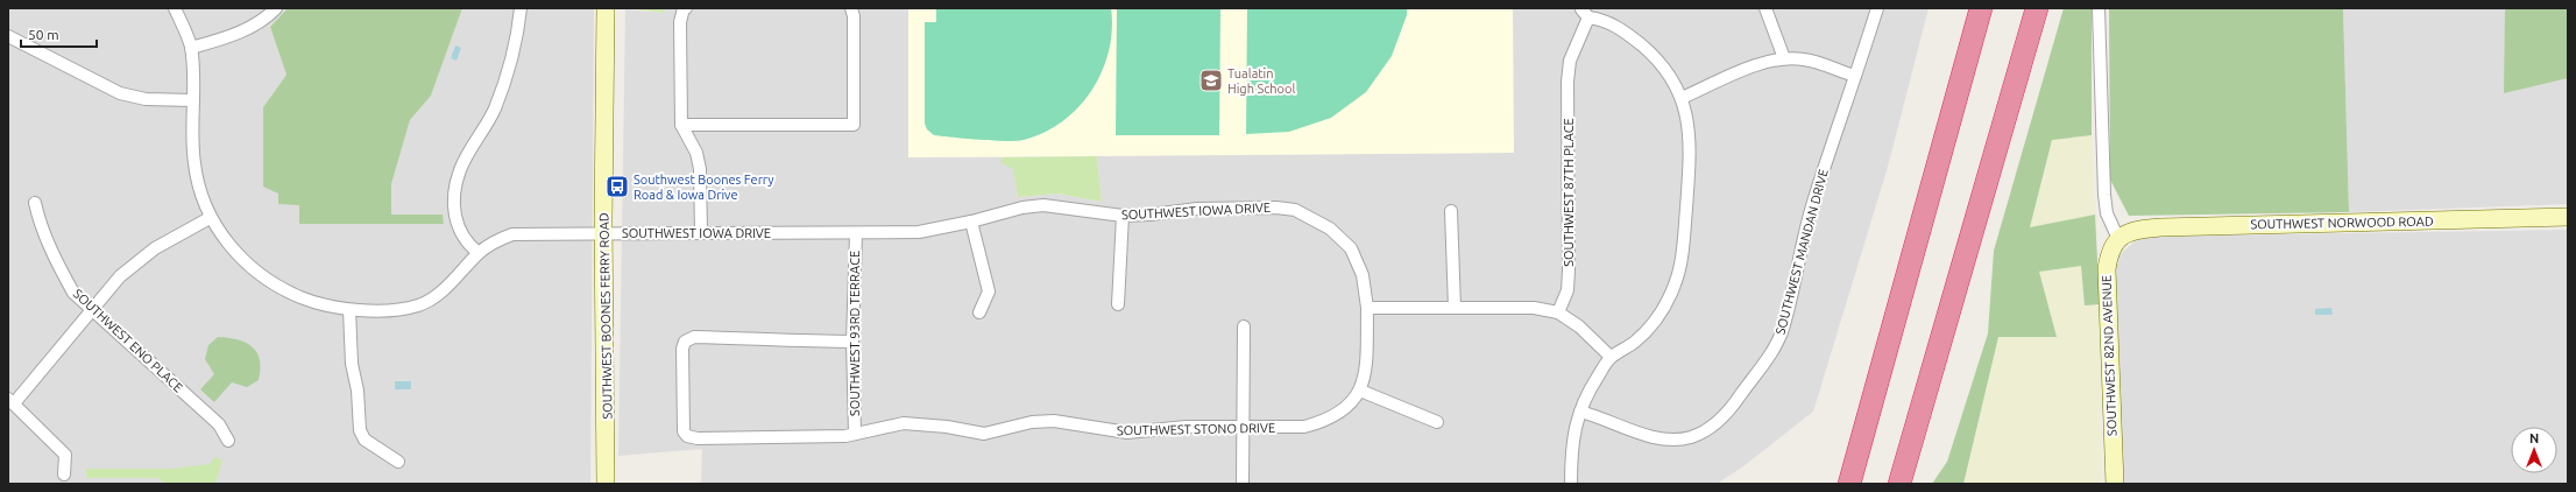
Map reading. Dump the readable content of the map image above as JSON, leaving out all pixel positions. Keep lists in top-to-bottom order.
{
  "streets": {
    "street": [
      "SOUTHWEST 87TH PLACE",
      "SOUTHWEST IOWA DRIVE",
      "SOUTHWEST NORWOOD ROAD",
      "SOUTHWEST MANDAN DRIVE",
      "SOUTHWEST BOONES FERRY ROAD",
      "SOUTHWEST 93RD TERRACE",
      "SOUTHWEST ENO PLACE",
      "SOUTHWEST 82ND AVENUE",
      "SOUTHWEST STONO DRIVE"
    ]
  },
  "crossings": [
    ["SOUTHWEST IOWA DRIVE", "SOUTHWEST BOONES FERRY ROAD"],
    ["SOUTHWEST IOWA DRIVE", "SOUTHWEST 93RD TERRACE"],
    ["SOUTHWEST NORWOOD ROAD", "SOUTHWEST 82ND AVENUE"],
    ["SOUTHWEST 93RD TERRACE", "SOUTHWEST STONO DRIVE"]
  ],
  "places": {
    "school or university": ["Tualatin High School"],
    "bus stop": ["Southwest Boones Ferry Road & Iowa Drive"]
  },
  "scale_bar": "50 m",
  "north": "top"
}
